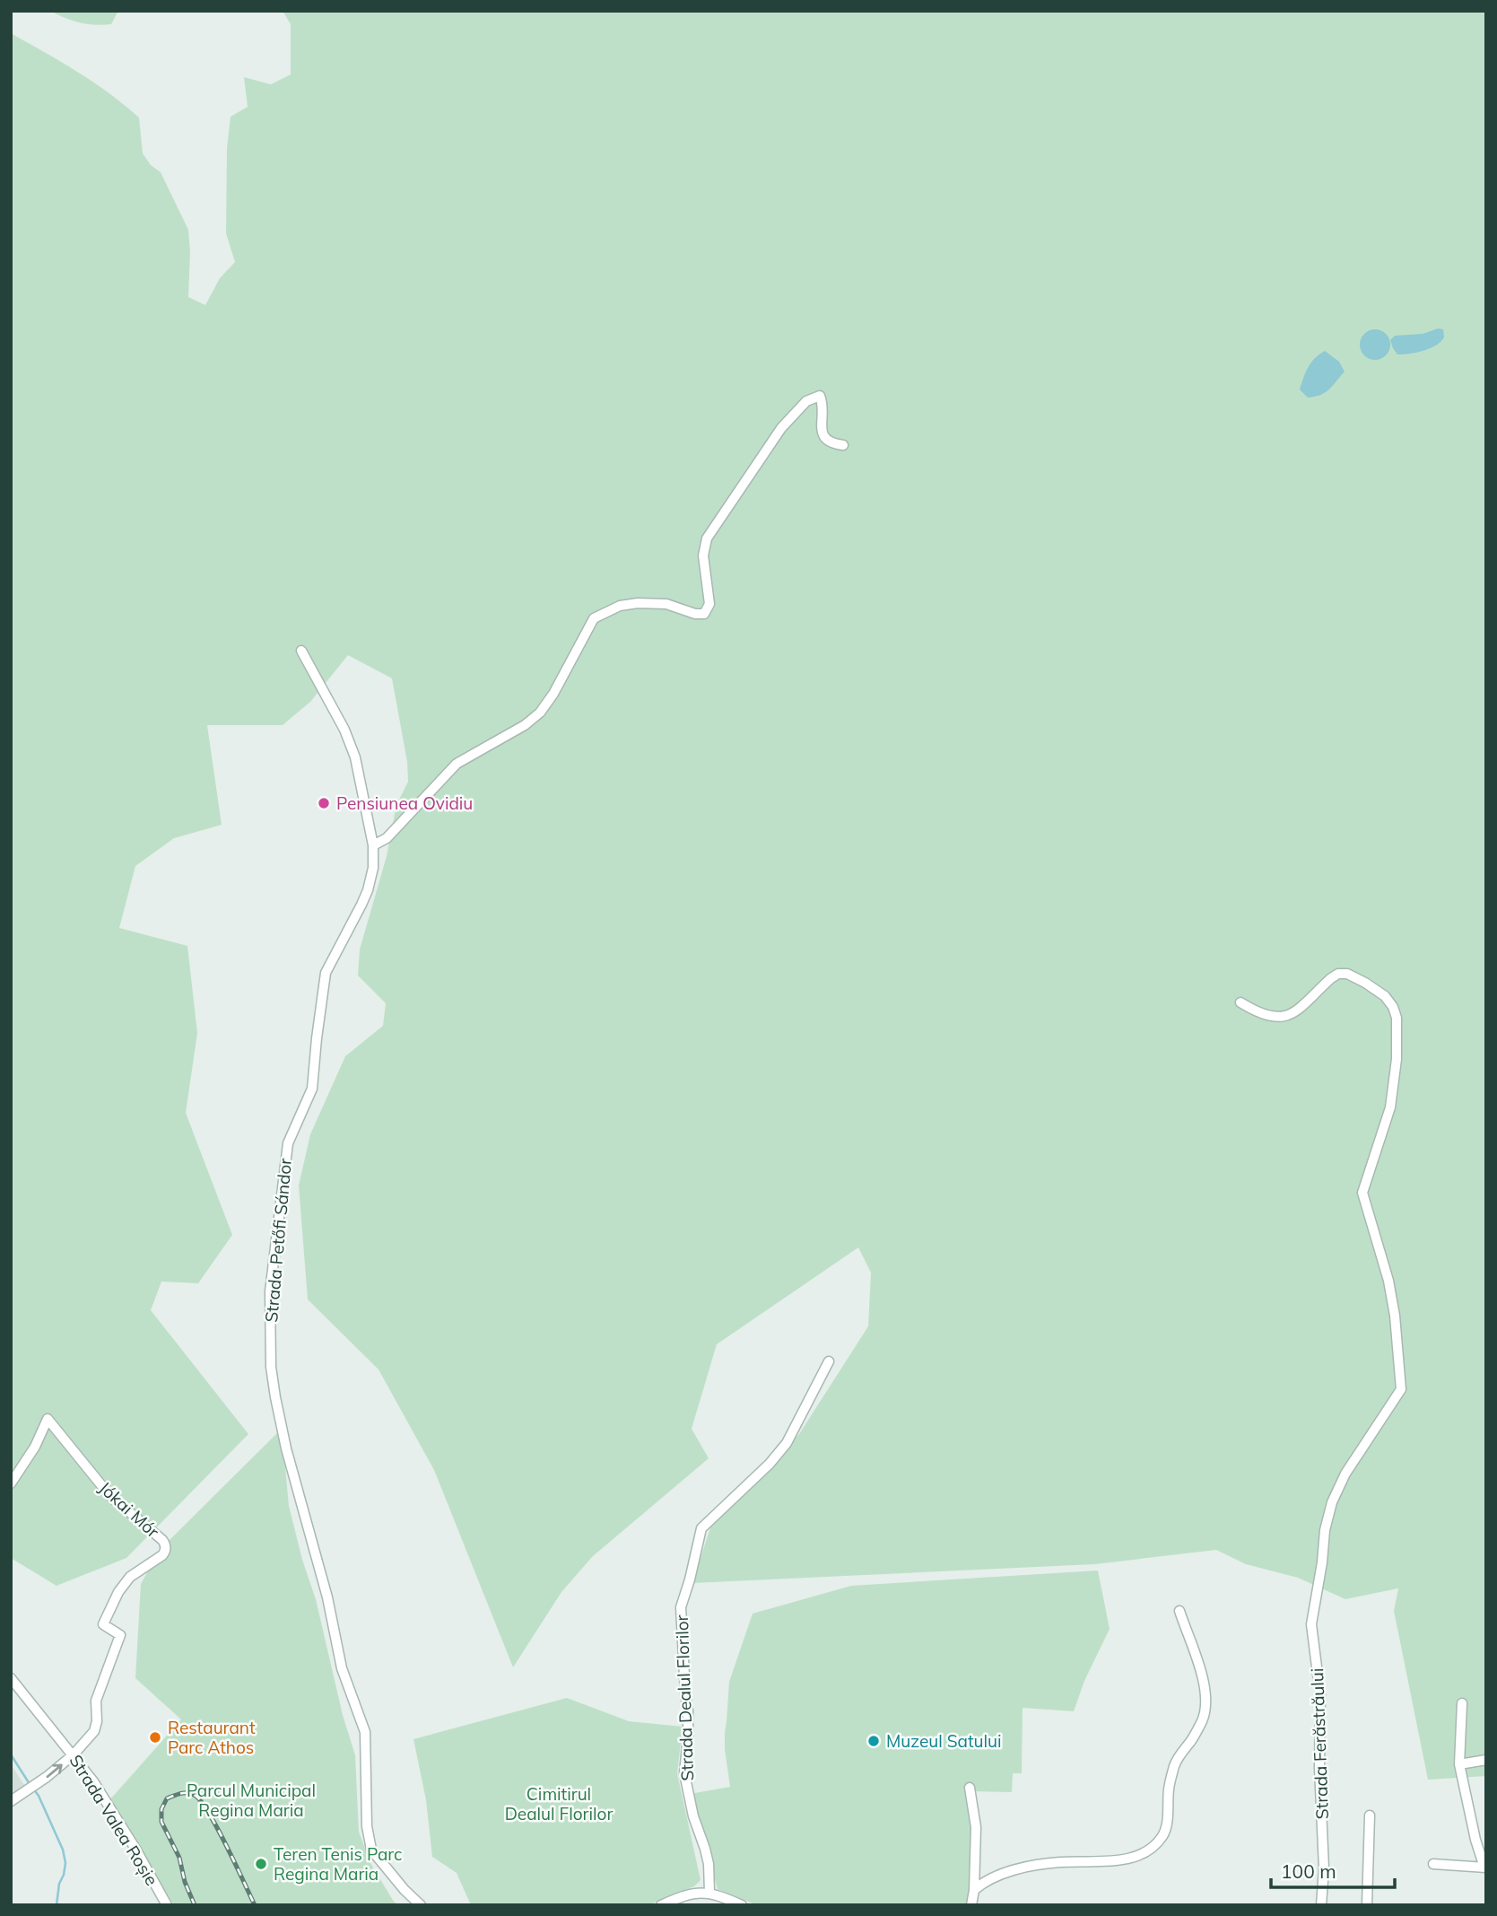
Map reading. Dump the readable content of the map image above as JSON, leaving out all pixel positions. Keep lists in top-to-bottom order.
{
  "streets": {
    "street": [
      "Strada Petőfi Sándor",
      "Jókai Mór",
      "Strada Dealul Florilor",
      "Strada Ferăstrăului",
      "Strada Valea Roșie"
    ]
  },
  "crossings": [
    ["Jókai Mór", "Strada Valea Roșie"]
  ],
  "parks": ["Parcul Municipal Regina Maria", "Cimitirul Dealul Florilor"],
  "places": [
    "Pensiunea Ovidiu",
    "Restaurant Parc Athos",
    "Muzeul Satului",
    "Teren Tenis Parc Regina Maria"
  ],
  "scale_bar": "100 m"
}
